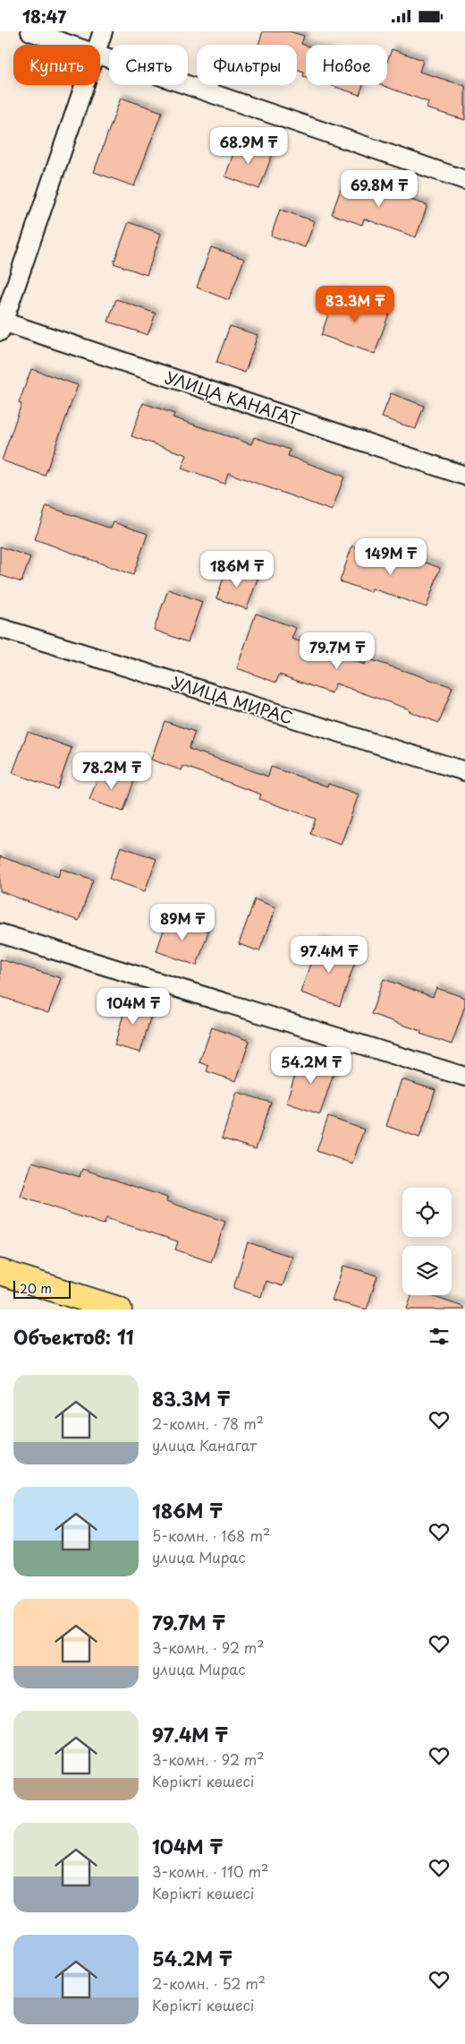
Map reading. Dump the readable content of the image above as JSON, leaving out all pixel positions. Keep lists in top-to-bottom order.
{
  "streets": {
    "street": ["УЛИЦА КАНАГАТ", "УЛИЦА МИРАС"]
  },
  "scale_bar": "20 m",
  "page": {
    "status": "18:47",
    "chip": [
      "Купить",
      "Снять",
      "Фильтры",
      "Новое"
    ],
    "price": [
      "68.9M ₸",
      "69.8M ₸",
      "83.3M ₸",
      "149M ₸",
      "186M ₸",
      "79.7M ₸",
      "78.2M ₸",
      "89M ₸",
      "97.4M ₸",
      "104M ₸",
      "54.2M ₸"
    ],
    "scale": "20 m",
    "heading": "Объектов: 11",
    "list": [
      {
        "name": "83.3M ₸",
        "note": "2-комн. · 78 m² · улица Канагат"
      },
      {
        "name": "186M ₸",
        "note": "5-комн. · 168 m² · улица Мирас"
      },
      {
        "name": "79.7M ₸",
        "note": "3-комн. · 92 m² · улица Мирас"
      },
      {
        "name": "97.4M ₸",
        "note": "3-комн. · 92 m² · Көрікті көшесі"
      },
      {
        "name": "104M ₸",
        "note": "3-комн. · 110 m² · Көрікті көшесі"
      },
      {
        "name": "54.2M ₸",
        "note": "2-комн. · 52 m² · Көрікті көшесі"
      }
    ]
  }
}
